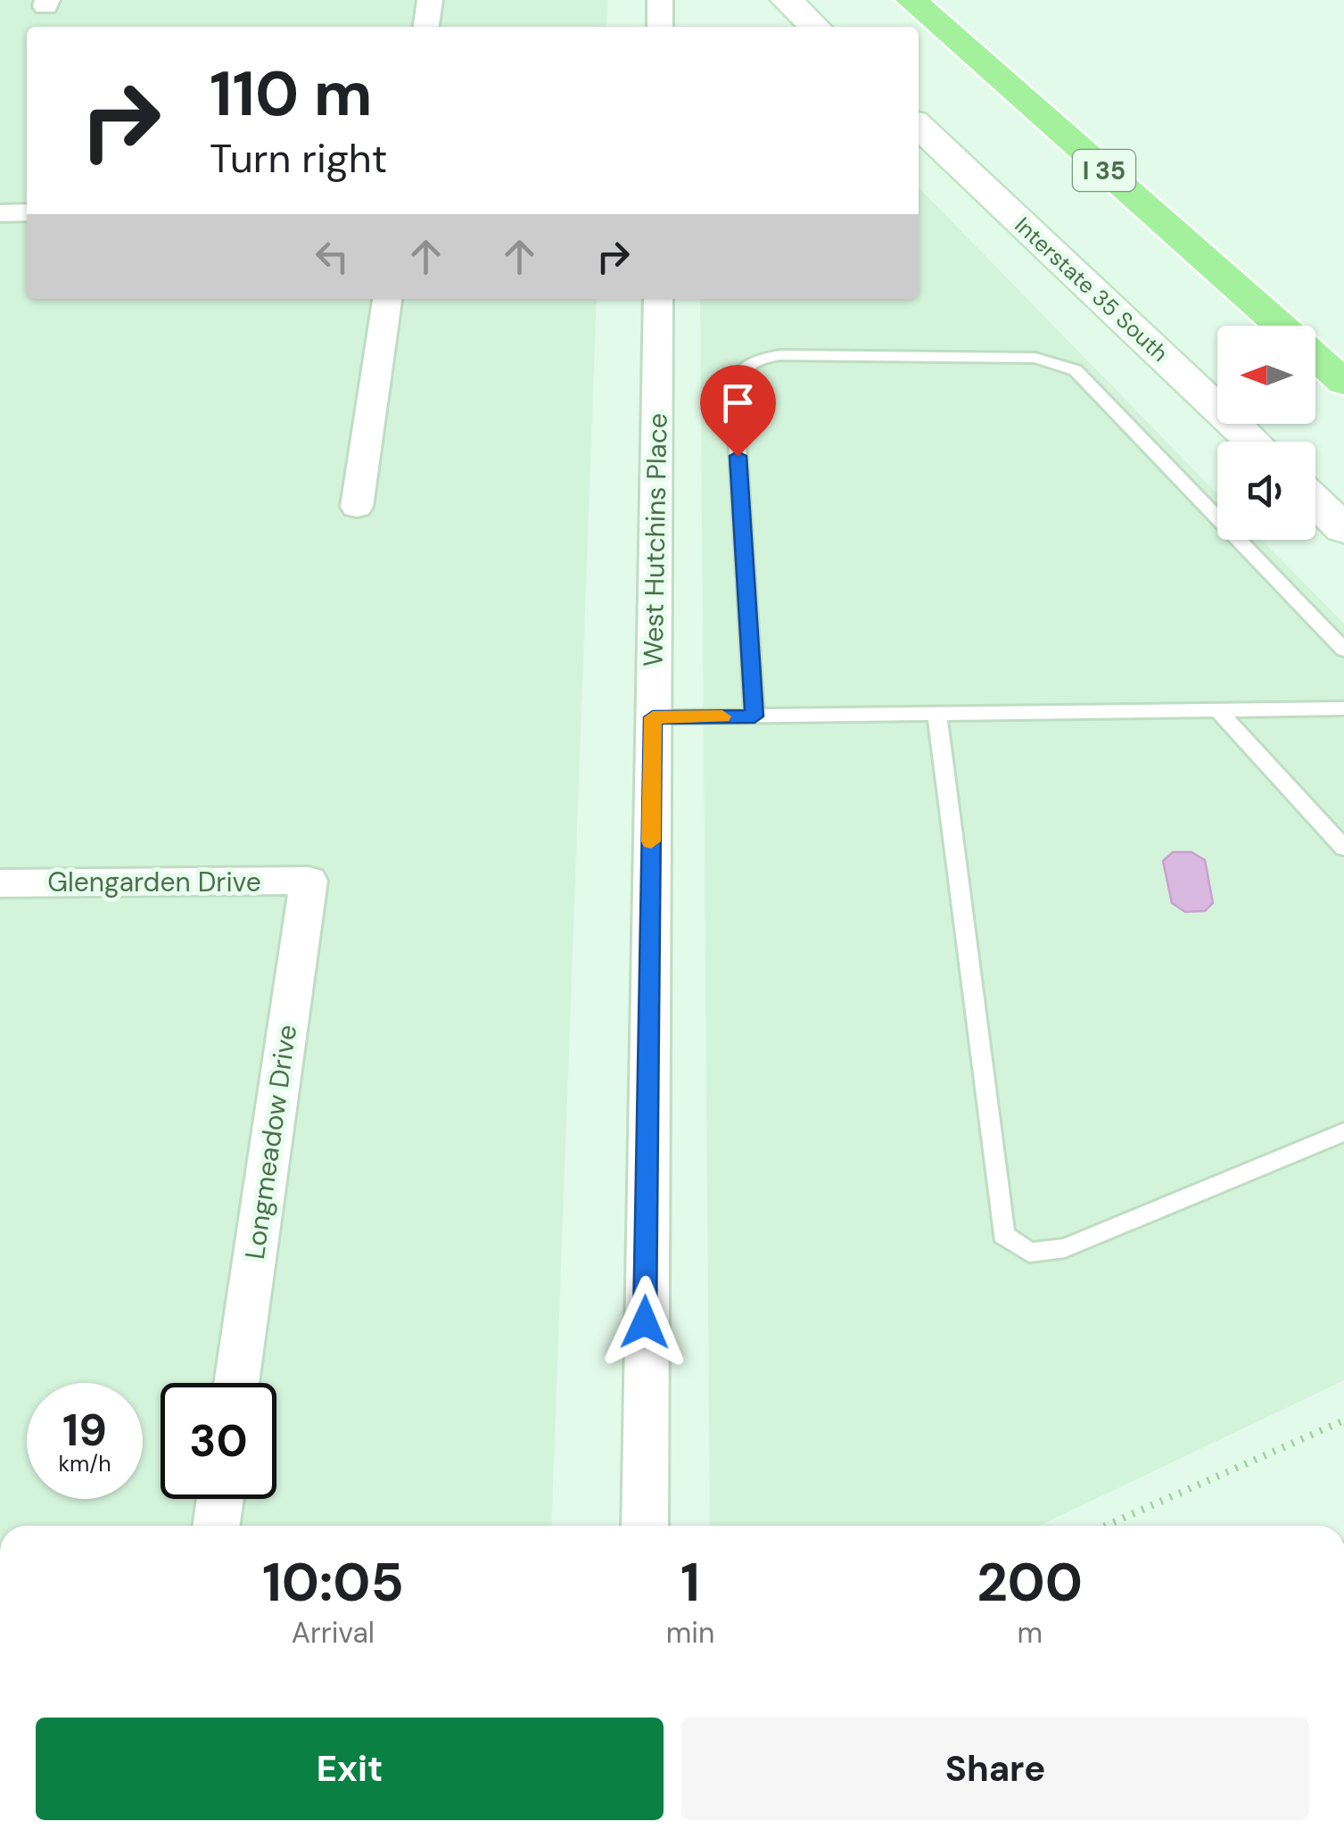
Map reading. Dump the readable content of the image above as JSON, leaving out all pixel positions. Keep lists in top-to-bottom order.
{
  "streets": {
    "highway": ["I 35"],
    "main road": ["Interstate 35 South"],
    "street": ["West Hutchins Place", "Glengarden Drive", "Longmeadow Drive"]
  },
  "crossings": [
    ["Glengarden Drive", "Longmeadow Drive"]
  ],
  "north": "left",
  "page": {
    "turn": ["110 m", "Turn right"],
    "speed": "19 km/h",
    "limit": "30",
    "eta": [
      "10:05",
      "Arrival",
      "1",
      "min",
      "200",
      "m"
    ],
    "buttons": ["Exit", "Share"]
  }
}
